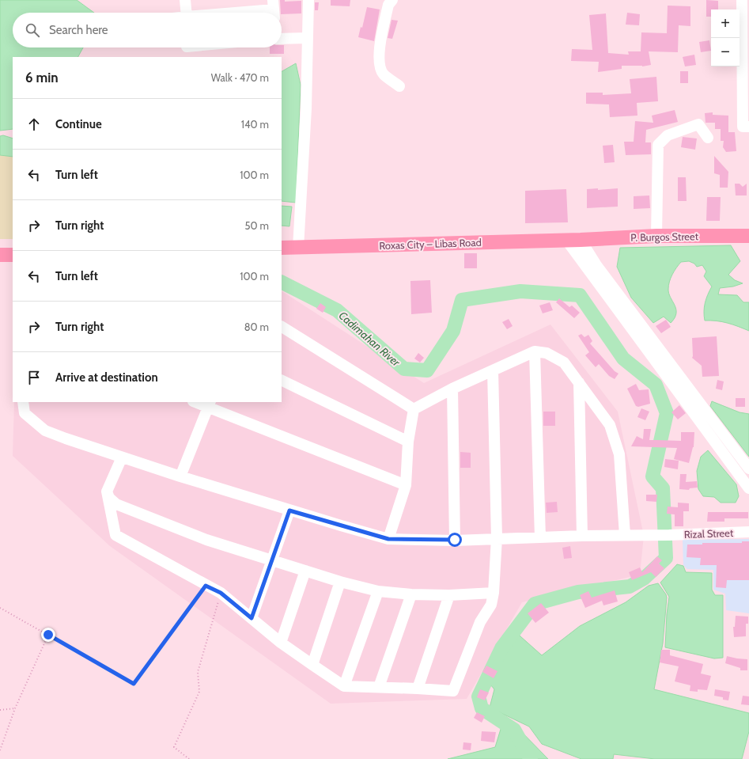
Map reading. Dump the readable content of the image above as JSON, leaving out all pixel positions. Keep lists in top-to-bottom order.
{
  "streets": {
    "main road": ["P. Burgos Street", "Roxas City – Libas Road"],
    "street": ["Rizal Street"]
  },
  "crossings": [
    ["P. Burgos Street", "Roxas City – Libas Road"]
  ],
  "water": ["Cadimahan River"],
  "page": {
    "map_buttons": ["+", "−"],
    "search": "Search here",
    "heading": ["6 min", "Walk · 470 m"],
    "list": [
      ["Continue", "140 m"],
      ["Turn left", "100 m"],
      ["Turn right", "50 m"],
      ["Turn left", "100 m"],
      ["Turn right", "80 m"],
      "Arrive at destination"
    ]
  }
}
